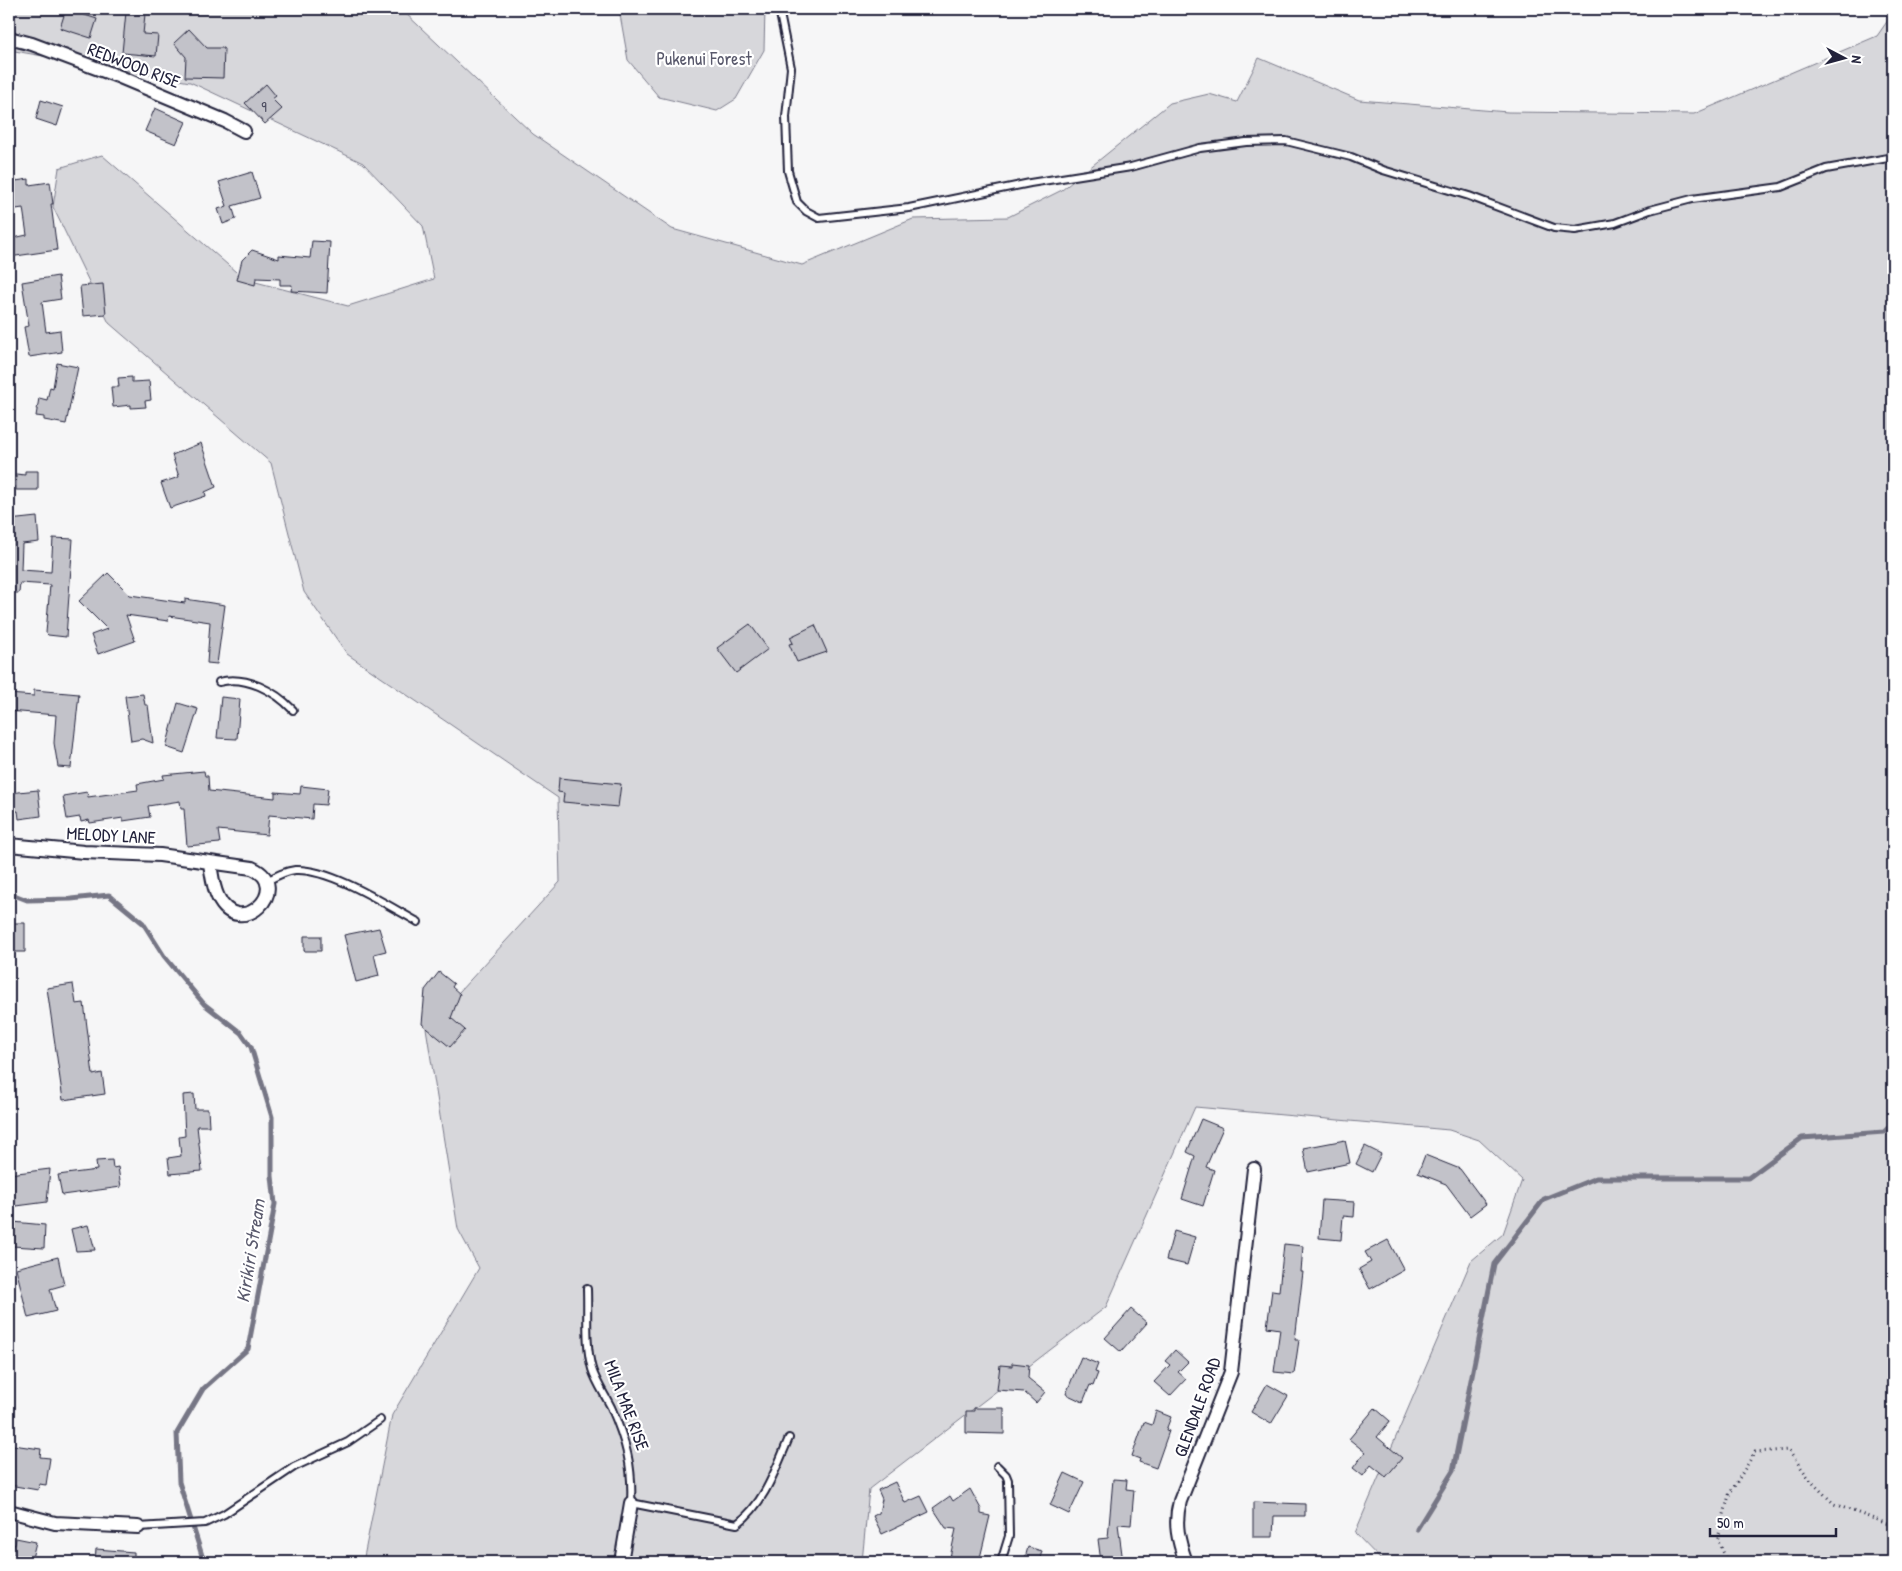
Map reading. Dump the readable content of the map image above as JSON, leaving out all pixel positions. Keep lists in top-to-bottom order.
{
  "streets": {
    "street": [
      "REDWOOD RISE",
      "MELODY LANE",
      "MILA MAE RISE",
      "GLENDALE ROAD"
    ]
  },
  "water": ["Kirikiri Stream"],
  "parks": ["Pukenui Forest"],
  "house_numbers": ["9"],
  "scale_bar": "50 m",
  "north": "right"
}
